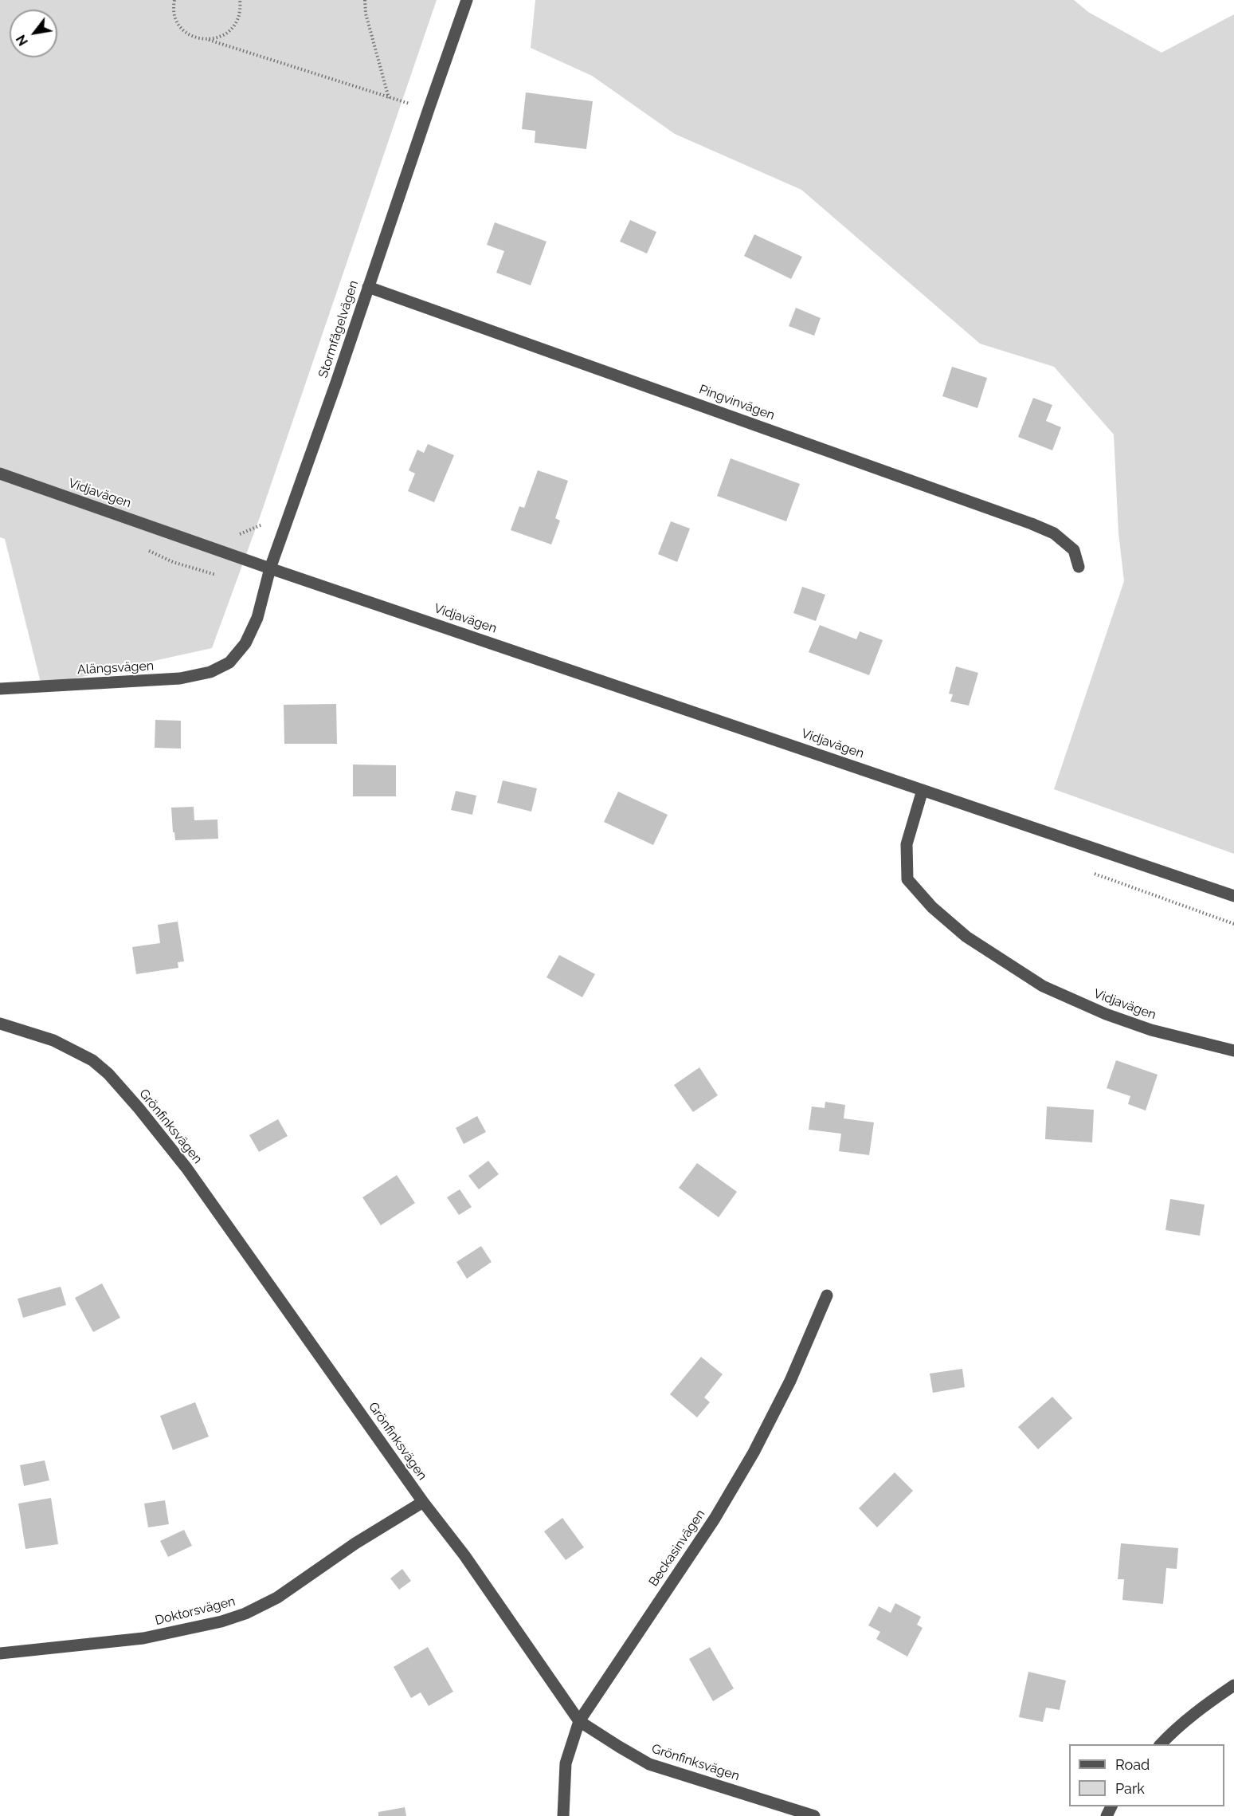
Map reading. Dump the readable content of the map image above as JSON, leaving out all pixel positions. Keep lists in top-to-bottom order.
{
  "streets": {
    "street": [
      "Stormfågelvägen",
      "Pingvinvägen",
      "Vidjavägen",
      "Alängsvägen",
      "Grönfinksvägen",
      "Beckasinvägen",
      "Doktorsvägen"
    ]
  },
  "crossings": [
    ["Stormfågelvägen", "Pingvinvägen"],
    ["Stormfågelvägen", "Vidjavägen"],
    ["Stormfågelvägen", "Alängsvägen"],
    ["Grönfinksvägen", "Beckasinvägen"],
    ["Grönfinksvägen", "Doktorsvägen"]
  ],
  "legend": ["Road", "Park"],
  "north": "bottom left"
}
